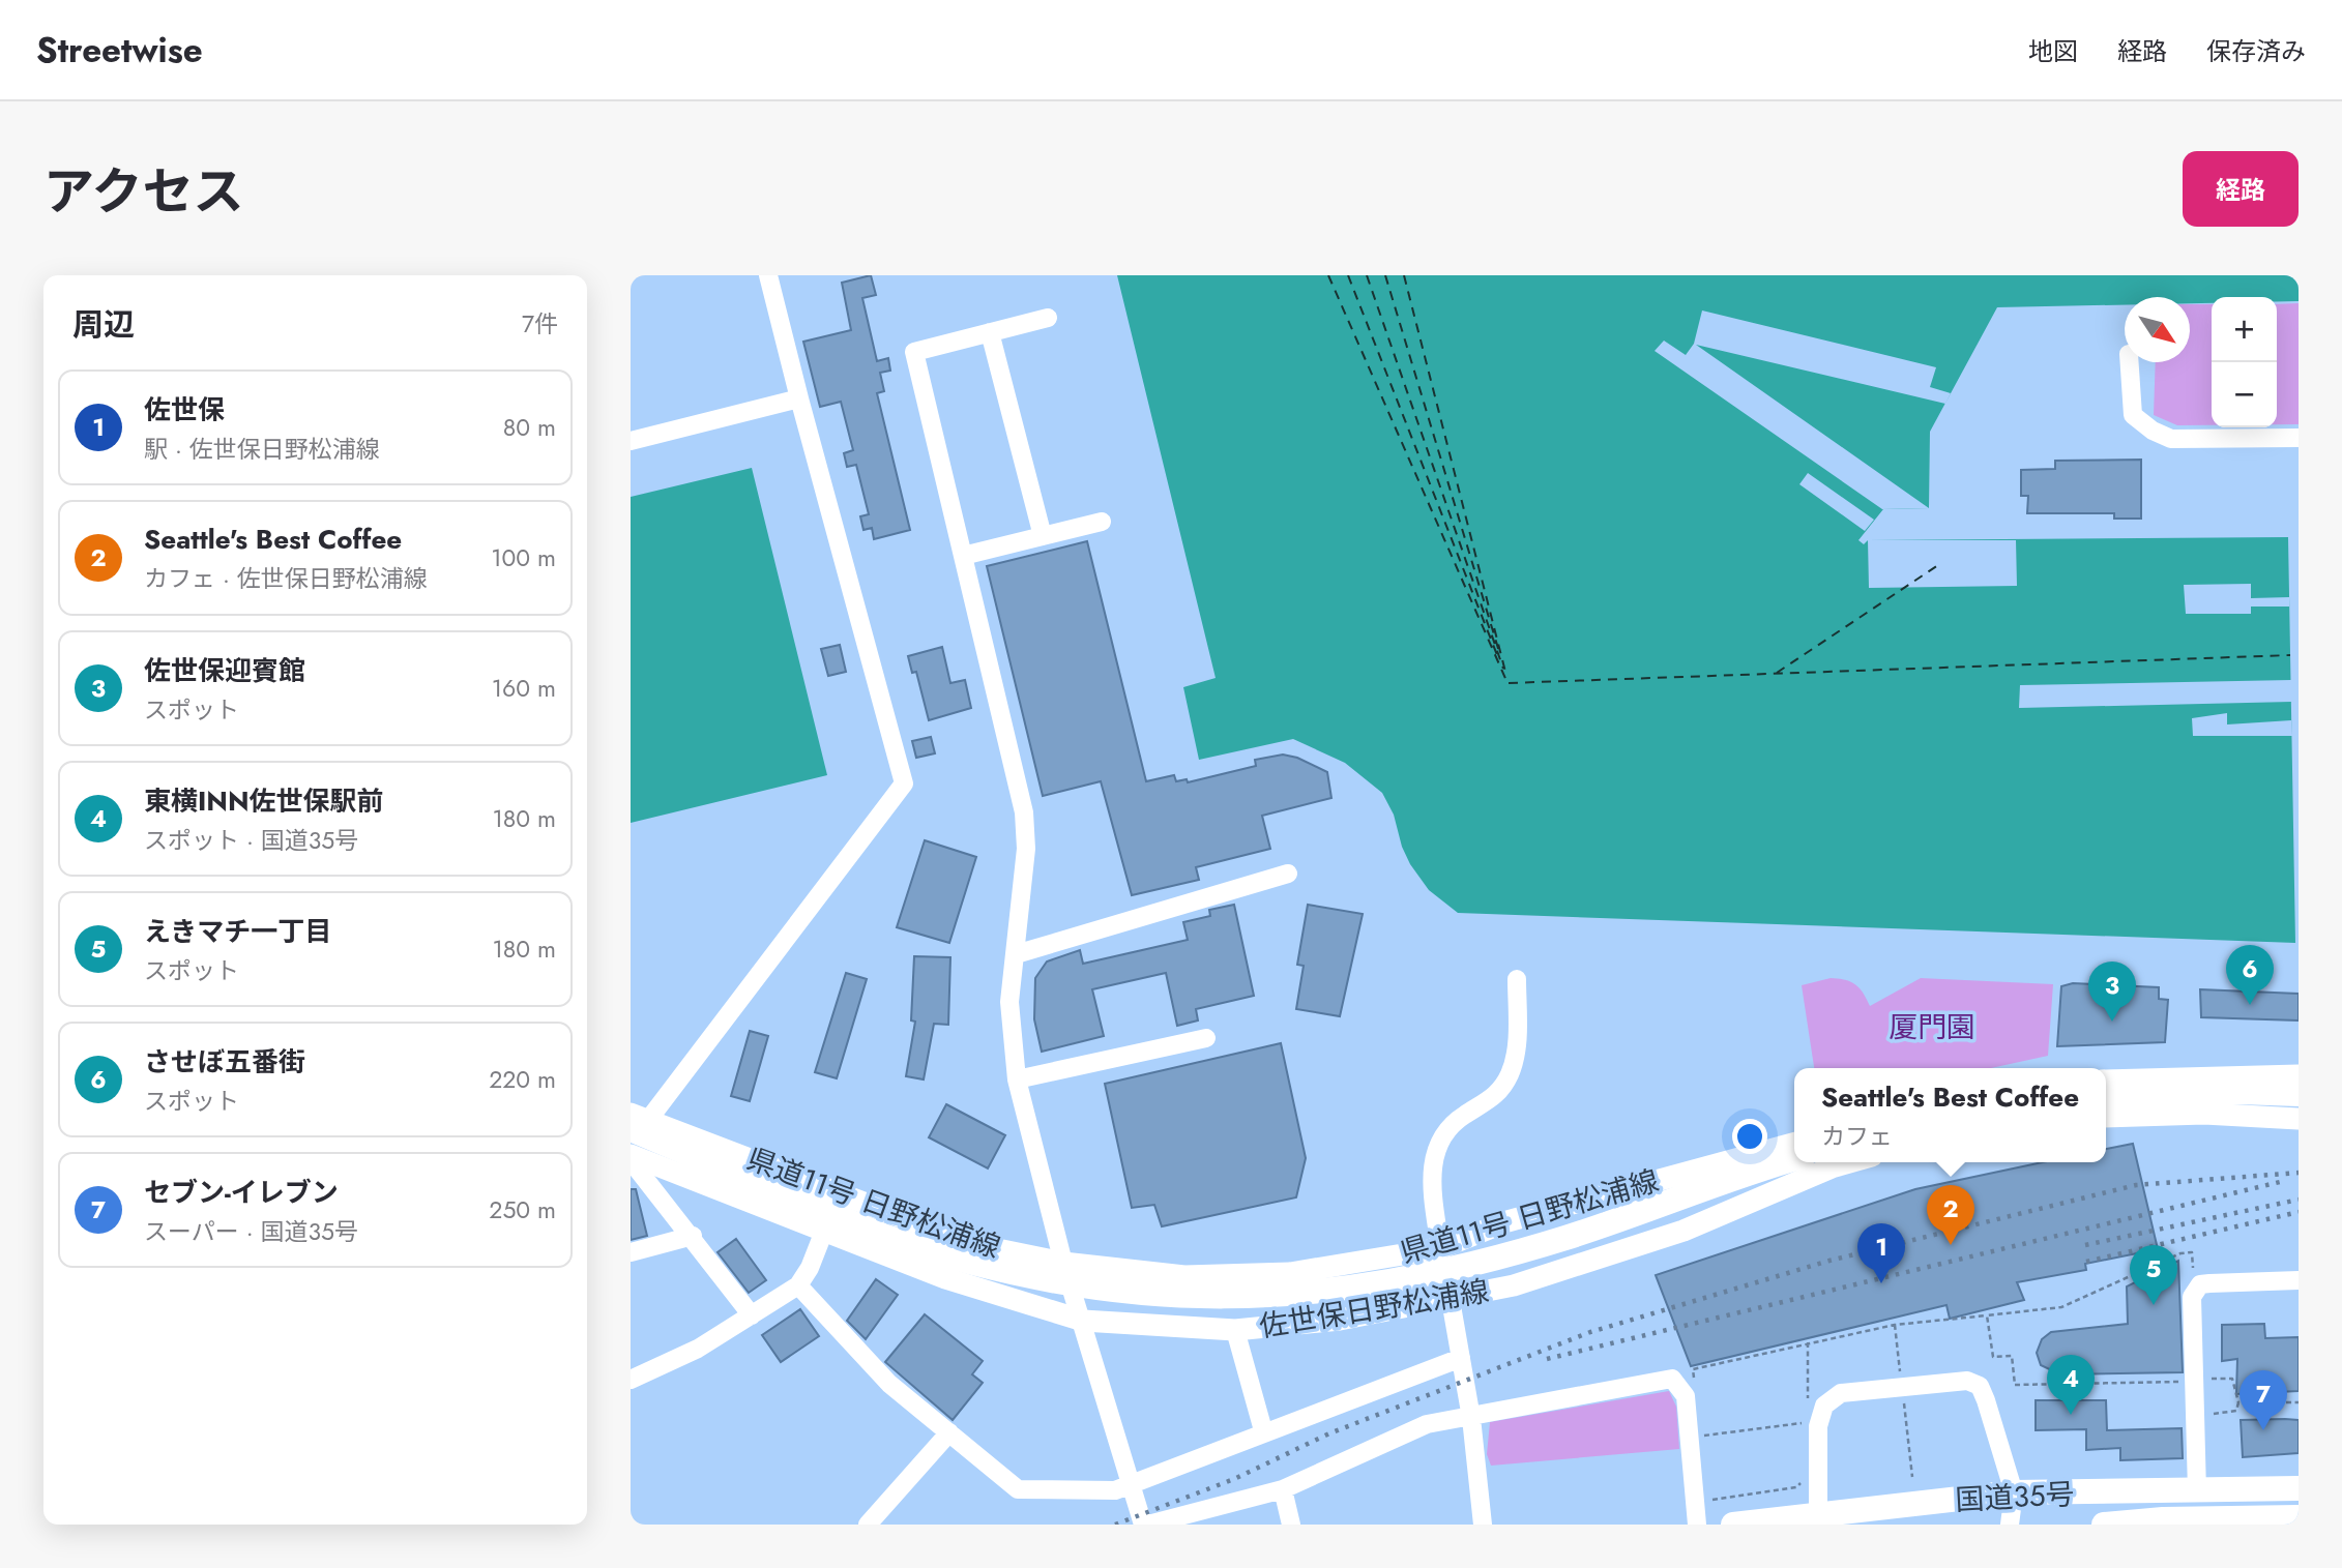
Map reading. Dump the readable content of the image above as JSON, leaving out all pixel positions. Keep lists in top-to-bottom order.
{
  "streets": {
    "highway": ["国道35号"],
    "main road": ["県道11号 日野松浦線", "佐世保日野松浦線"]
  },
  "crossings": [
    ["県道11号 日野松浦線", "佐世保日野松浦線"]
  ],
  "parks": ["厦門園"],
  "north": "bottom right",
  "page": {
    "header": "Streetwise",
    "nav": ["地図", "経路", "保存済み"],
    "title": "アクセス",
    "buttons": "経路",
    "heading": ["周辺", "7件"],
    "map_buttons": ["+", "−"],
    "list": [
      {
        "mark": "1",
        "name": "佐世保",
        "note": "駅 · 佐世保日野松浦線",
        "value": "80 m"
      },
      {
        "mark": "2",
        "name": "Seattle's Best Coffee",
        "note": "カフェ · 佐世保日野松浦線",
        "value": "100 m"
      },
      {
        "mark": "3",
        "name": "佐世保迎賓館",
        "note": "スポット",
        "value": "160 m"
      },
      {
        "mark": "4",
        "name": "東横INN佐世保駅前",
        "note": "スポット · 国道35号",
        "value": "180 m"
      },
      {
        "mark": "5",
        "name": "えきマチ一丁目",
        "note": "スポット",
        "value": "180 m"
      },
      {
        "mark": "6",
        "name": "させぼ五番街",
        "note": "スポット",
        "value": "220 m"
      },
      {
        "mark": "7",
        "name": "セブン-イレブン",
        "note": "スーパー · 国道35号",
        "value": "250 m"
      }
    ],
    "pins": [
      "6",
      "3",
      "2",
      "1",
      "5",
      "4",
      "7"
    ],
    "popup": ["Seattle's Best Coffee", "カフェ"]
  }
}
